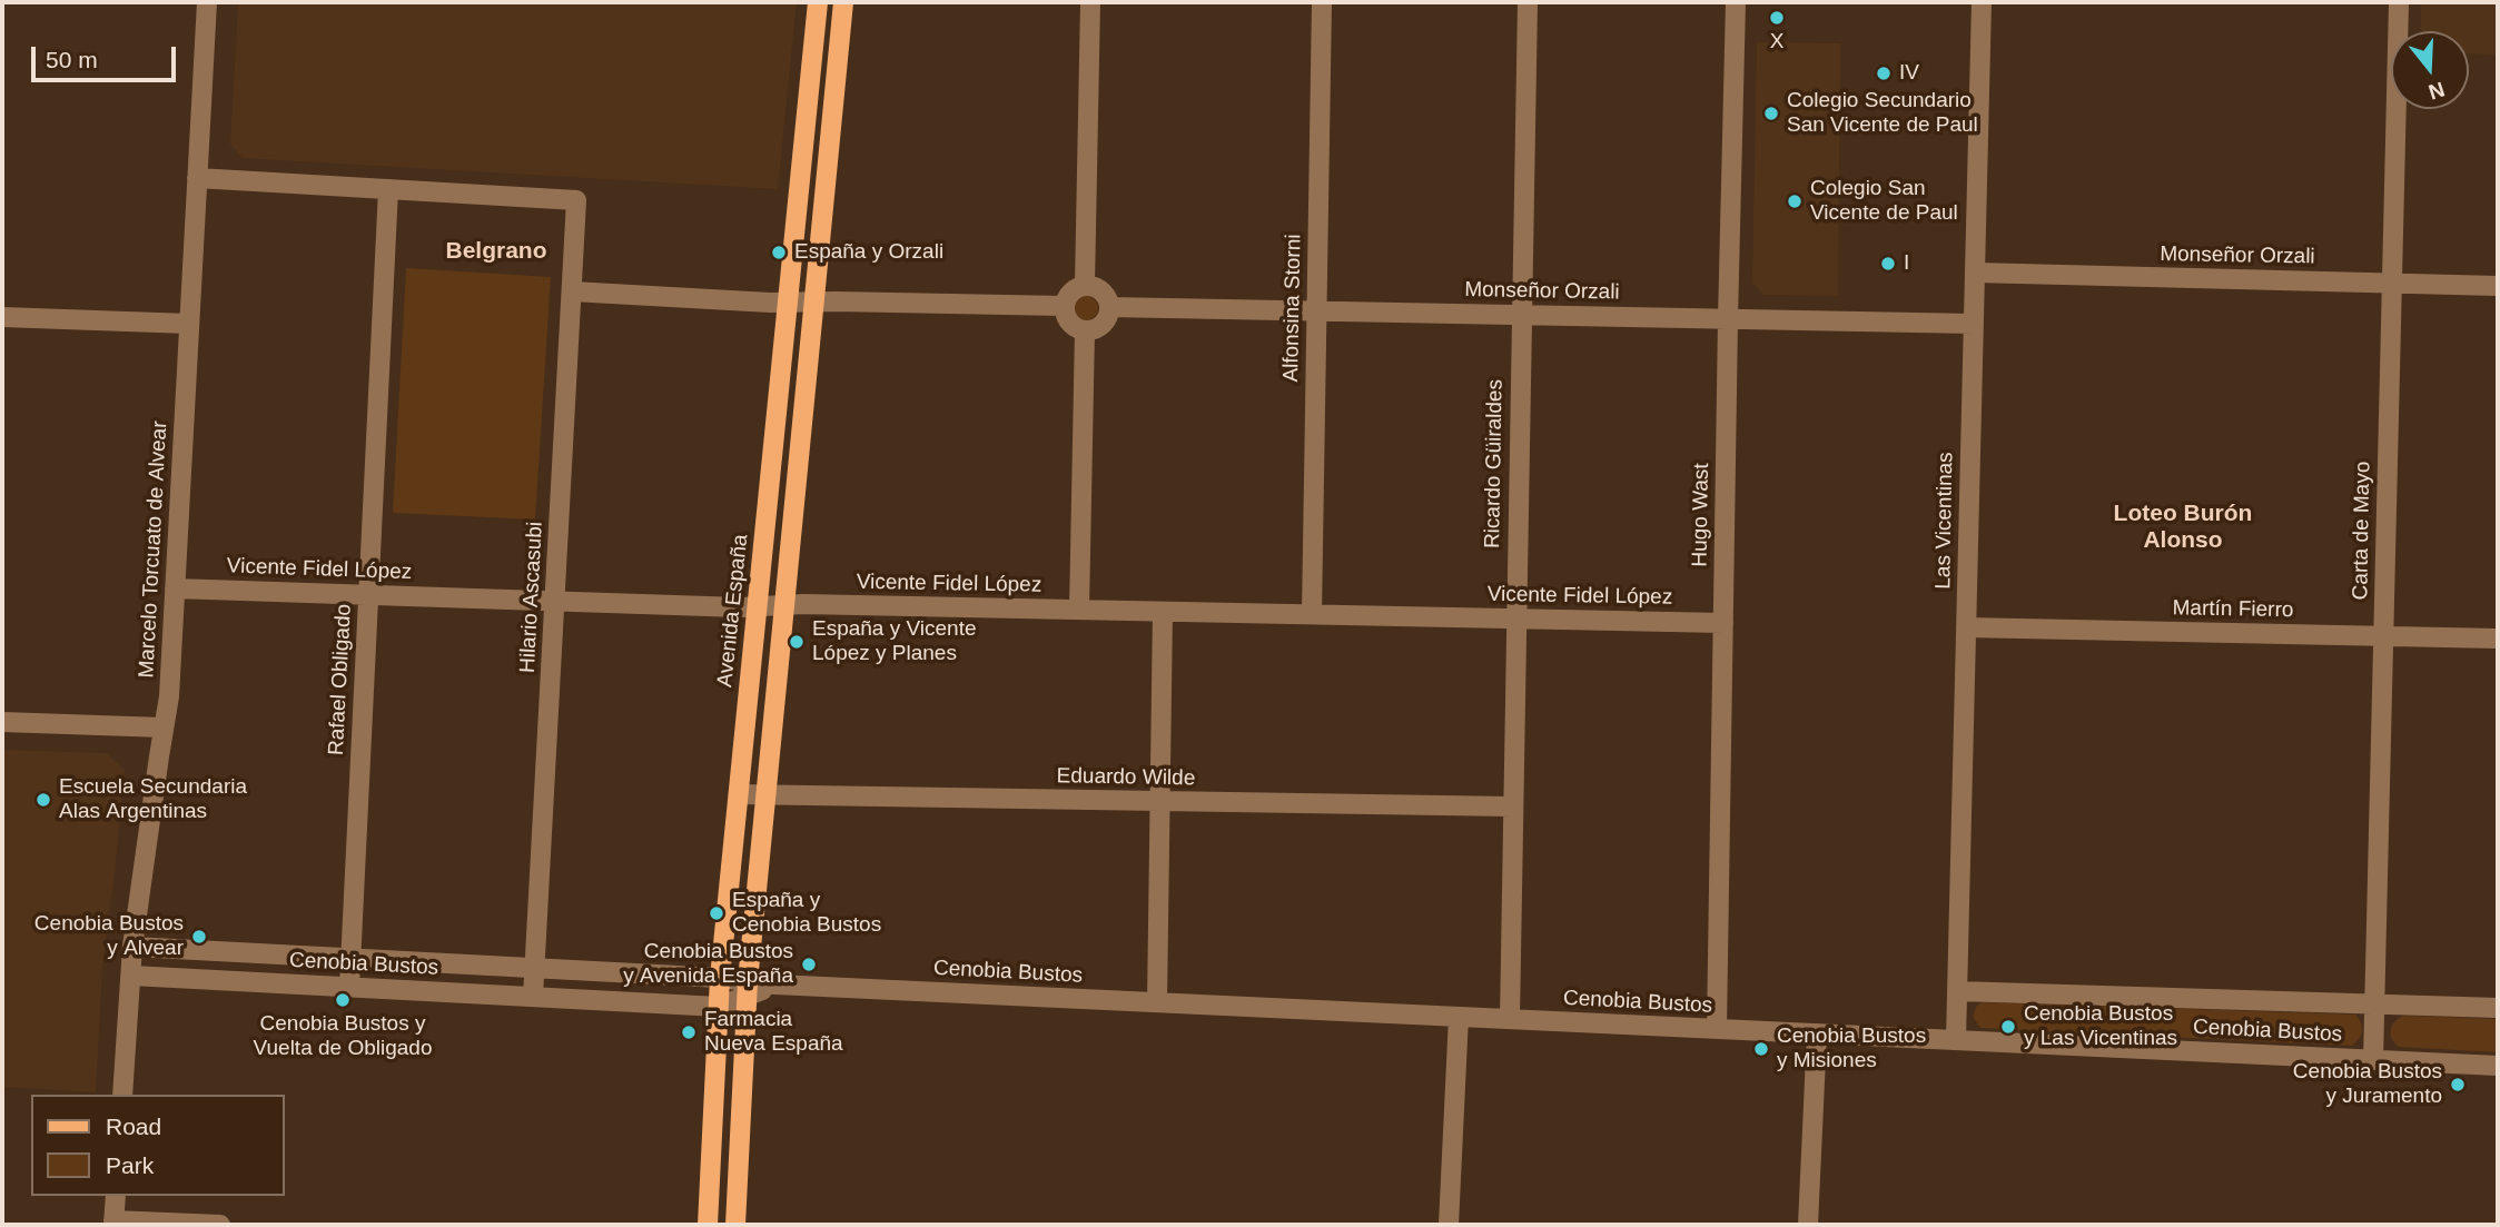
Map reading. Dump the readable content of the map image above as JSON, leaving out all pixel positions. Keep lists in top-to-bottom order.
{
  "streets": {
    "main road": ["Avenida España"],
    "street": [
      "Monseñor Orzali",
      "Alfonsina Storni",
      "Ricardo Güiraldes",
      "Hugo Wast",
      "Las Vicentinas",
      "Carta de Mayo",
      "Marcelo Torcuato de Alvear",
      "Vicente Fidel López",
      "Hilario Ascasubi",
      "Martín Fierro",
      "Rafael Obligado",
      "Eduardo Wilde",
      "Cenobia Bustos"
    ]
  },
  "crossings": [
    ["Monseñor Orzali", "Alfonsina Storni"],
    ["Monseñor Orzali", "Ricardo Güiraldes"],
    ["Monseñor Orzali", "Hugo Wast"],
    ["Monseñor Orzali", "Las Vicentinas"],
    ["Monseñor Orzali", "Carta de Mayo"],
    ["Alfonsina Storni", "Vicente Fidel López"],
    ["Ricardo Güiraldes", "Vicente Fidel López"],
    ["Ricardo Güiraldes", "Eduardo Wilde"],
    ["Ricardo Güiraldes", "Cenobia Bustos"],
    ["Hugo Wast", "Vicente Fidel López"],
    ["Hugo Wast", "Cenobia Bustos"],
    ["Las Vicentinas", "Martín Fierro"],
    ["Las Vicentinas", "Cenobia Bustos"],
    ["Carta de Mayo", "Martín Fierro"],
    ["Carta de Mayo", "Cenobia Bustos"],
    ["Marcelo Torcuato de Alvear", "Vicente Fidel López"],
    ["Marcelo Torcuato de Alvear", "Cenobia Bustos"],
    ["Vicente Fidel López", "Hilario Ascasubi"],
    ["Vicente Fidel López", "Avenida España"],
    ["Vicente Fidel López", "Rafael Obligado"],
    ["Hilario Ascasubi", "Rafael Obligado"],
    ["Hilario Ascasubi", "Cenobia Bustos"],
    ["Avenida España", "Eduardo Wilde"],
    ["Avenida España", "Cenobia Bustos"],
    ["Rafael Obligado", "Cenobia Bustos"]
  ],
  "districts": ["Belgrano", "Loteo Burón Alonso"],
  "places": [
    "X",
    "IV",
    "Colegio Secundario San Vicente de Paul",
    "Colegio San Vicente de Paul",
    "España y Orzali",
    "I",
    "España y Vicente López y Planes",
    "Escuela Secundaria Alas Argentinas",
    "España y Cenobia Bustos",
    "Cenobia Bustos y Alvear",
    "Cenobia Bustos y Avenida España",
    "Cenobia Bustos y Vuelta de Obligado",
    "Cenobia Bustos y Las Vicentinas",
    "Farmacia Nueva España",
    "Cenobia Bustos y Misiones",
    "Cenobia Bustos y Juramento"
  ],
  "legend": ["Road", "Park"],
  "scale_bar": "50 m",
  "north": "bottom"
}
